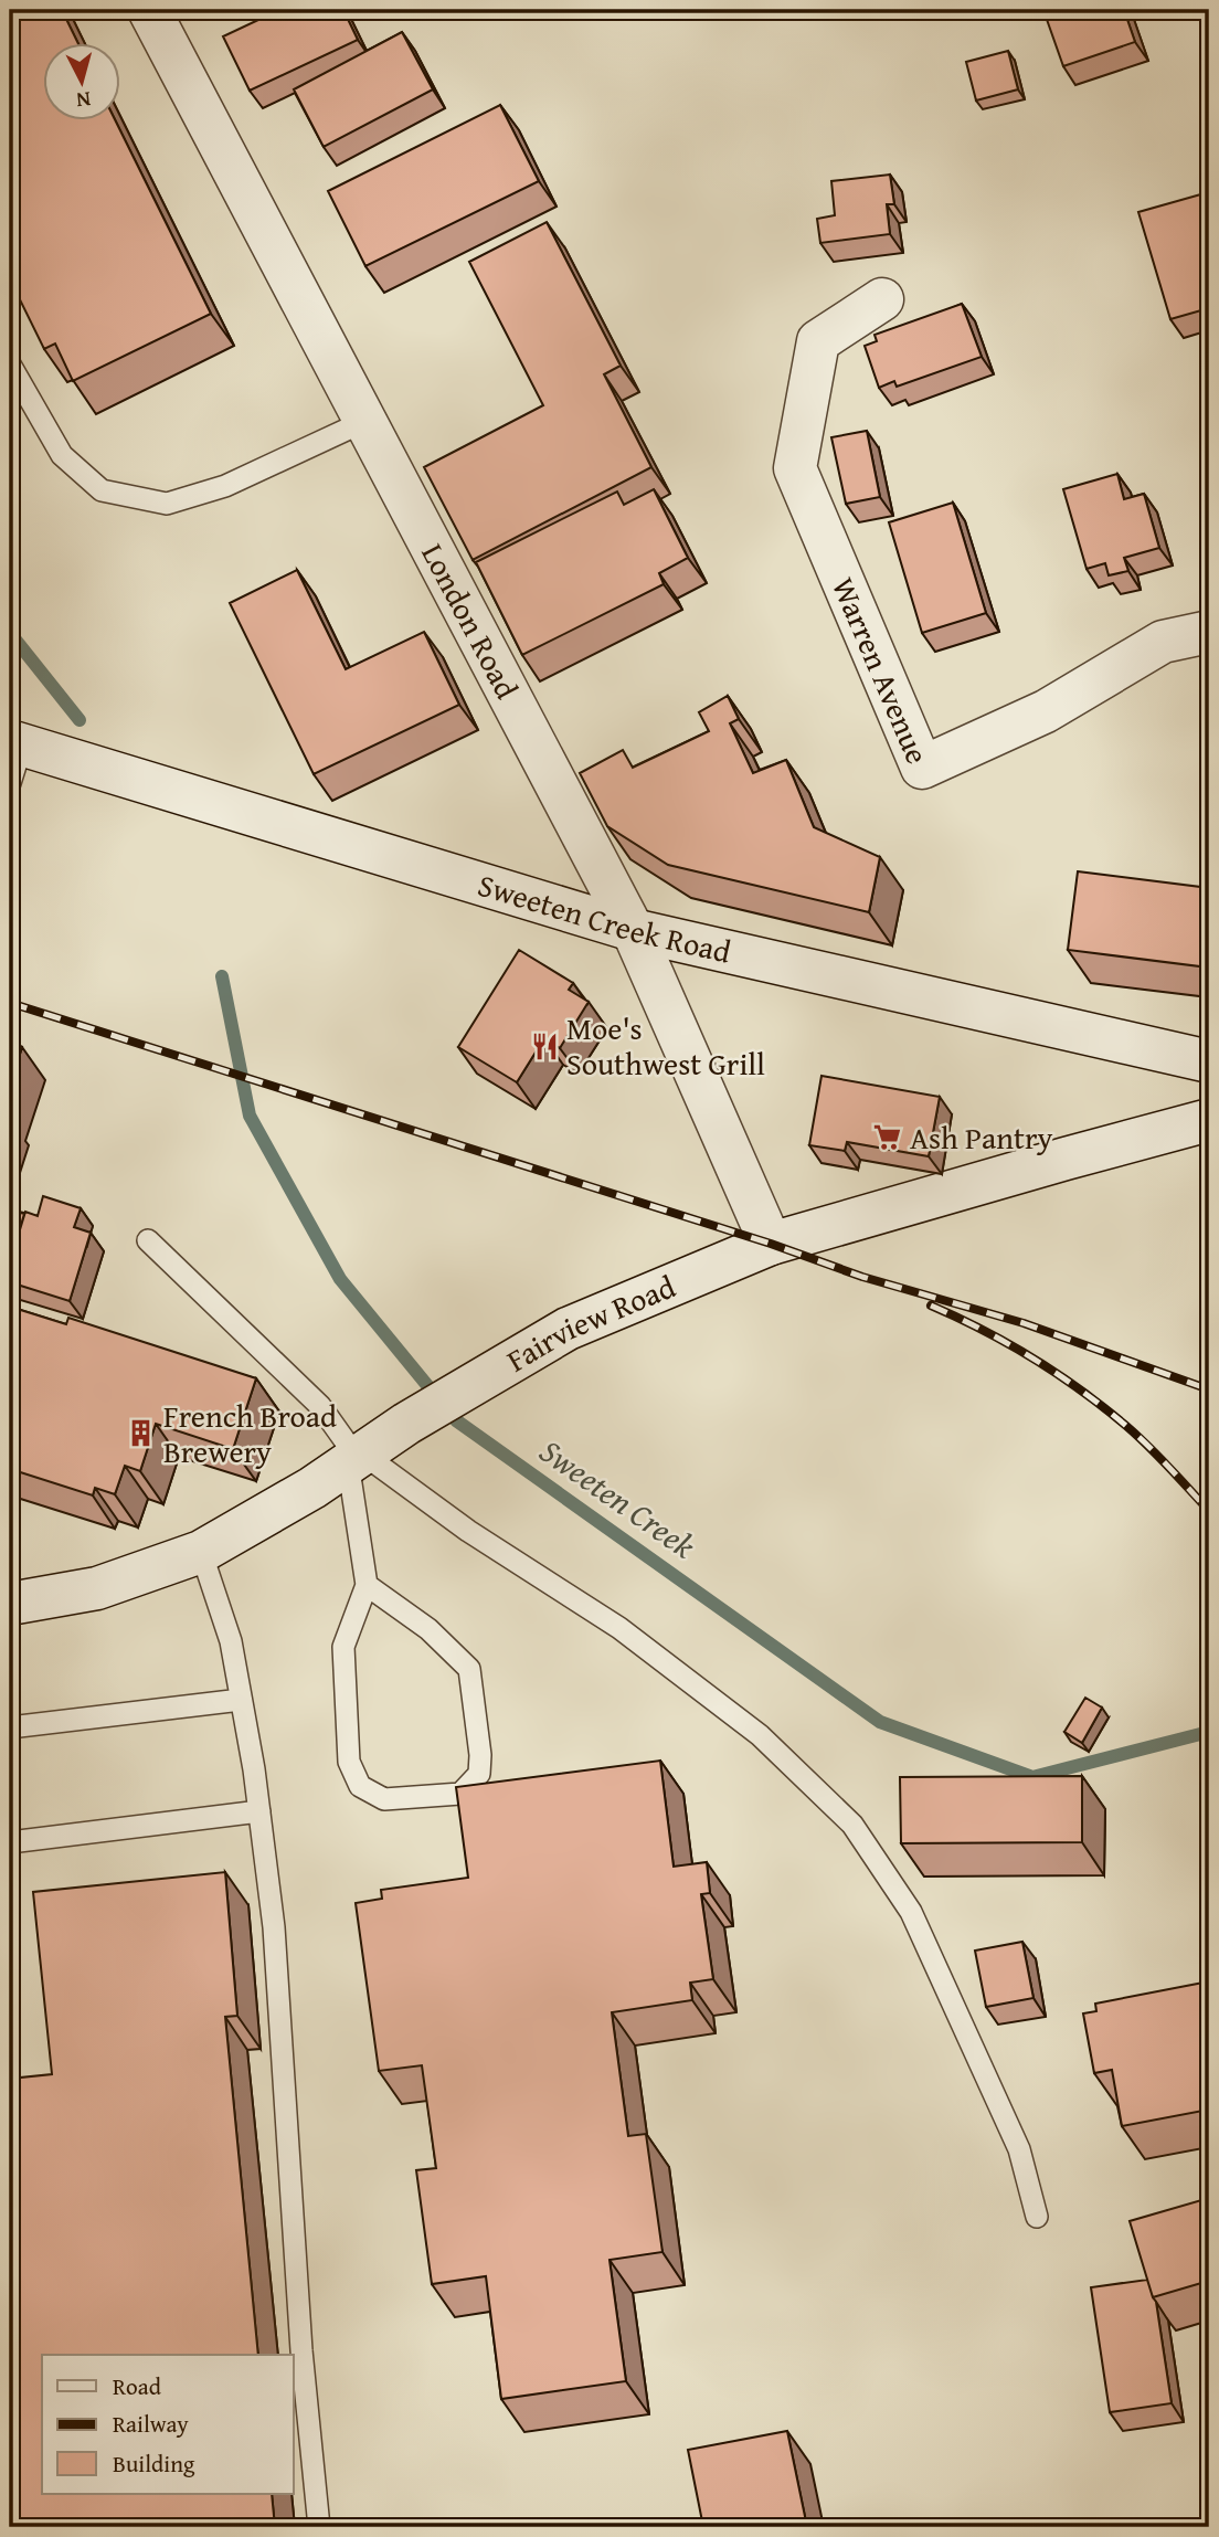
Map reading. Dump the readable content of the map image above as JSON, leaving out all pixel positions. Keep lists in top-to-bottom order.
{
  "streets": {
    "main road": [
      "London Road",
      "Warren Avenue",
      "Sweeten Creek Road",
      "Fairview Road"
    ]
  },
  "crossings": [
    ["London Road", "Sweeten Creek Road"],
    ["London Road", "Fairview Road"]
  ],
  "water": ["Sweeten Creek"],
  "places": {
    "restaurant": ["Moe's Southwest Grill"],
    "supermarket": ["Ash Pantry"],
    "building": ["French Broad Brewery"]
  },
  "legend": ["Road", "Railway", "Building"],
  "north": "bottom"
}
